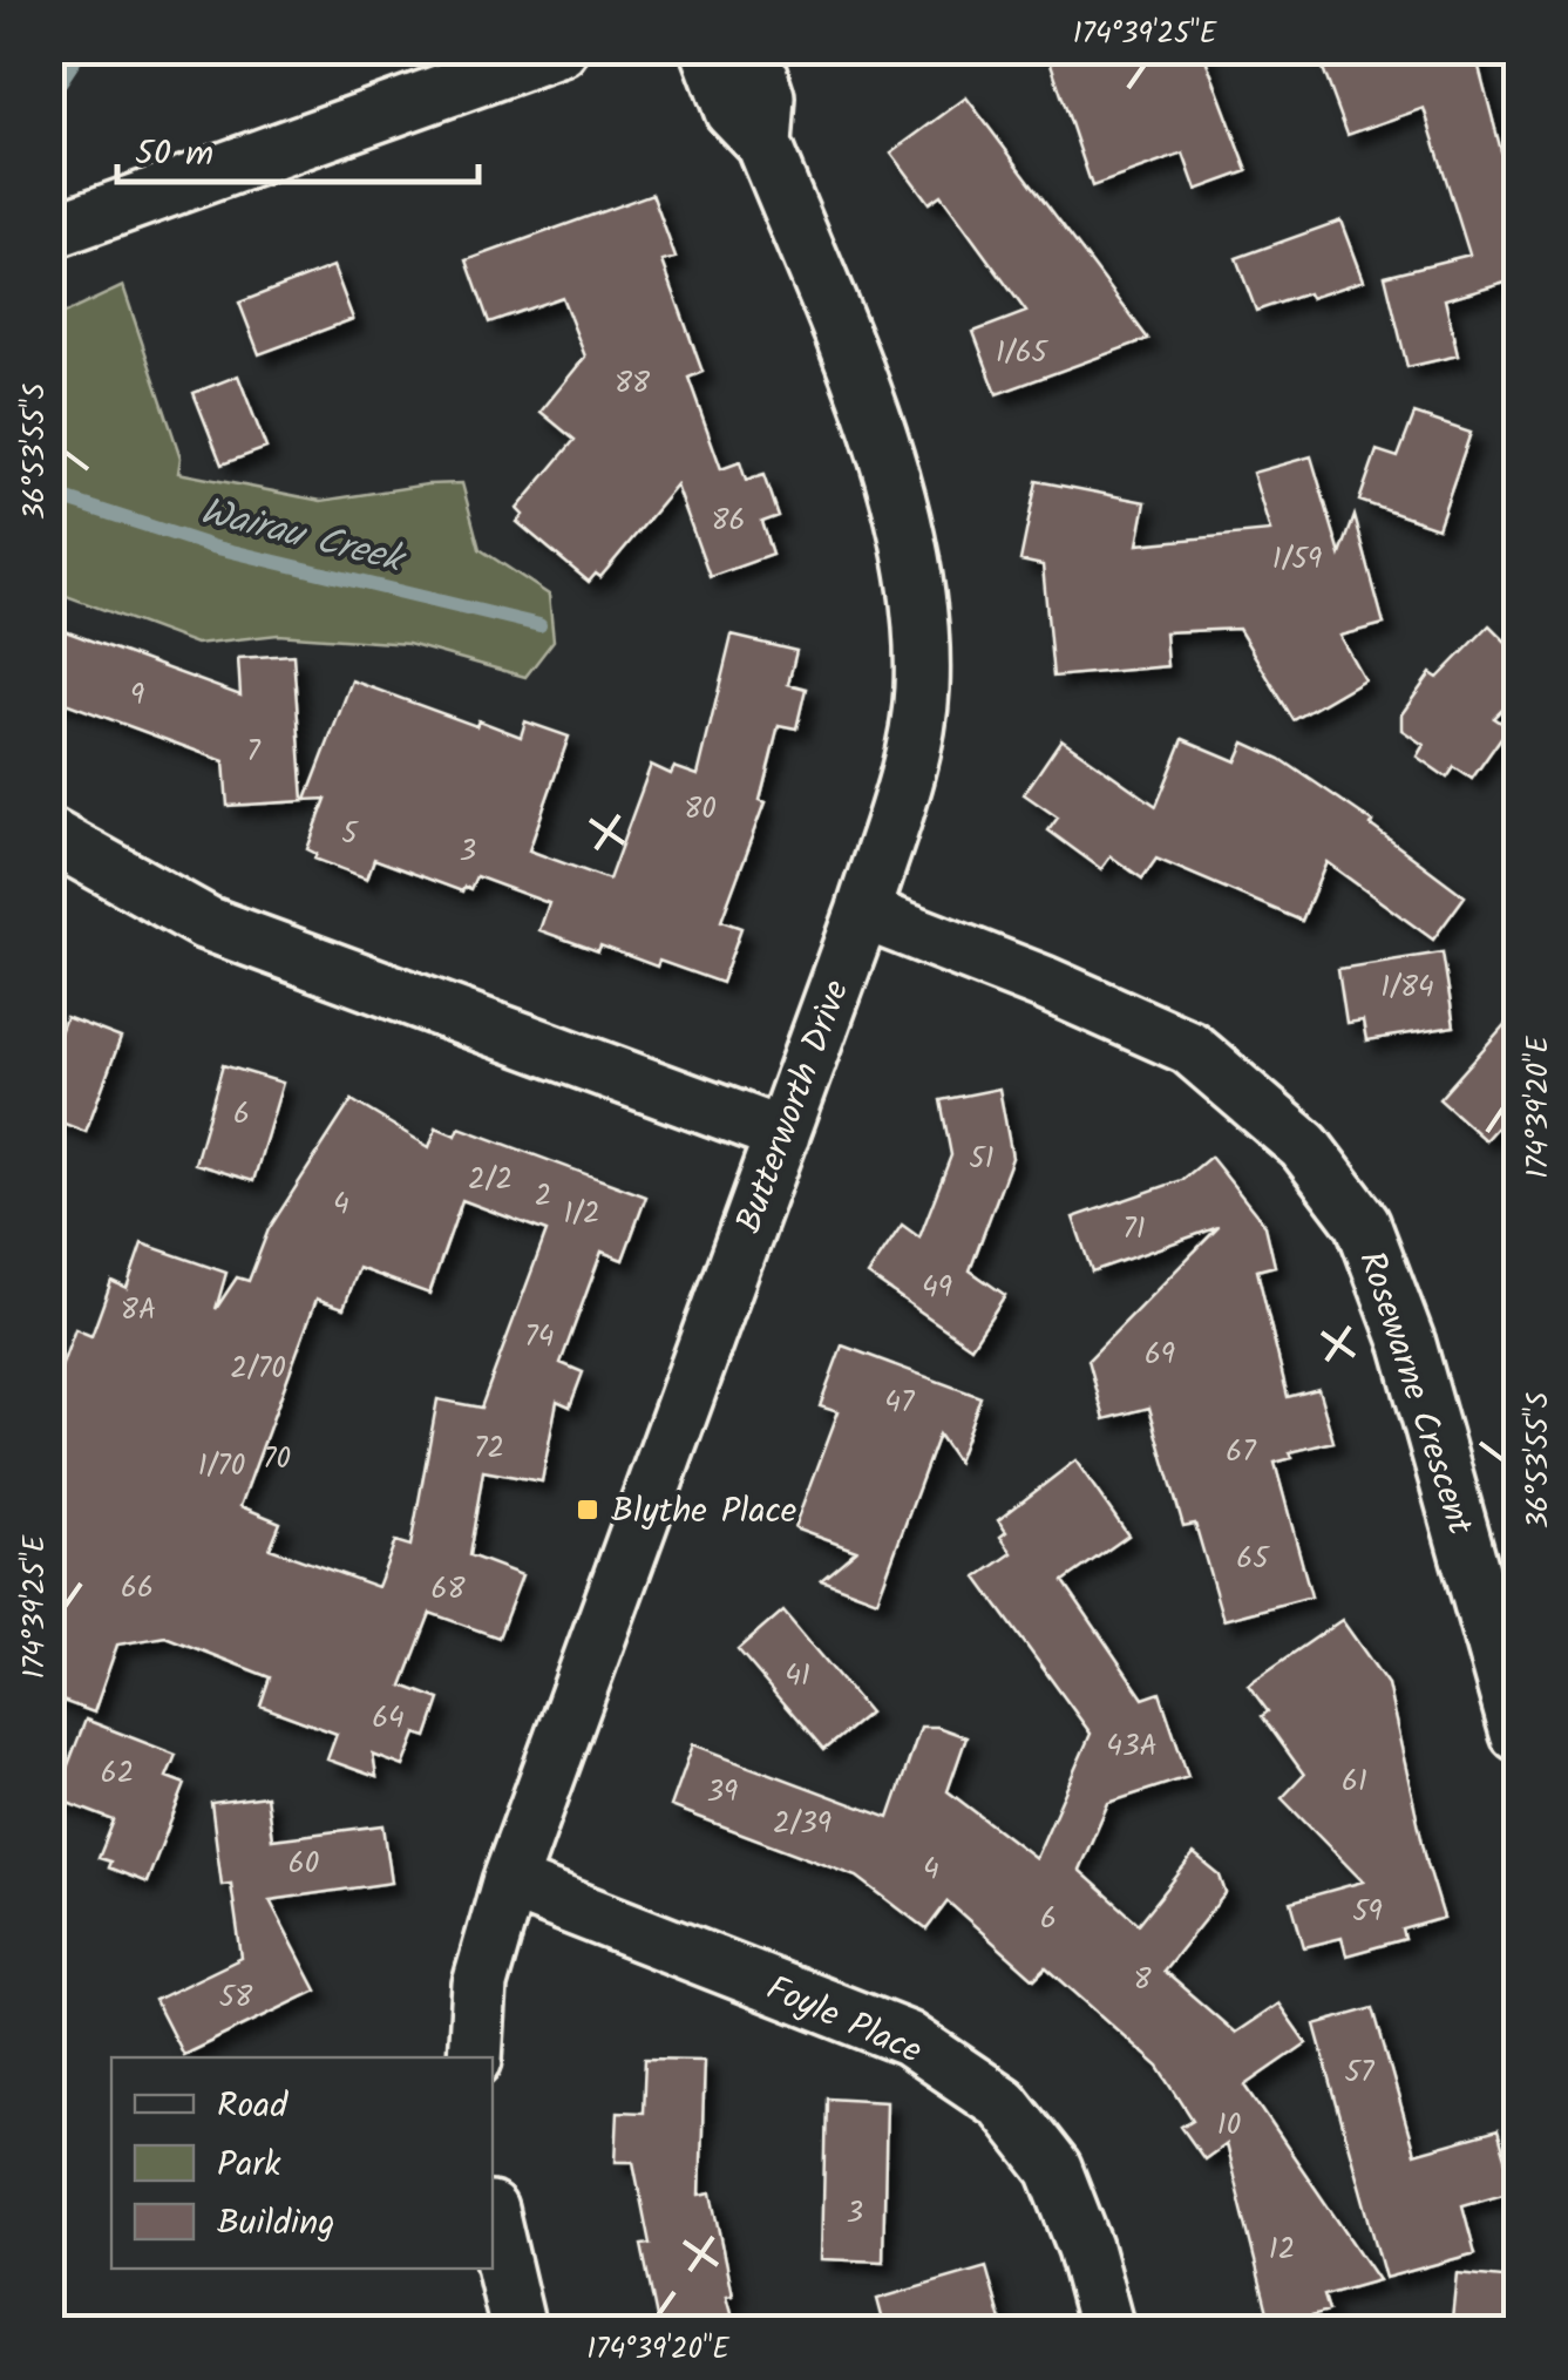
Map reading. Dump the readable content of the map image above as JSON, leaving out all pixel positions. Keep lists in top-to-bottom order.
{
  "streets": {
    "street": ["Butterworth Drive", "Rosewarne Crescent", "Foyle Place"]
  },
  "crossings": [
    ["Butterworth Drive", "Rosewarne Crescent"],
    ["Butterworth Drive", "Foyle Place"]
  ],
  "water": ["Wairau Creek"],
  "places": {
    "transit": ["Blythe Place"]
  },
  "house_numbers": [
    "1/65",
    "88",
    "86",
    "1/59",
    "9",
    "7",
    "80",
    "5",
    "3",
    "1/84",
    "6",
    "51",
    "2/2",
    "2",
    "4",
    "1/2",
    "71",
    "49",
    "8A",
    "74",
    "69",
    "2/70",
    "47",
    "72",
    "67",
    "70",
    "1/70",
    "65",
    "66",
    "68",
    "41",
    "64",
    "43A",
    "62",
    "61",
    "39",
    "2/39",
    "60",
    "4",
    "59",
    "6",
    "8",
    "58",
    "57",
    "10",
    "3",
    "12"
  ],
  "legend": ["Road", "Park", "Building"],
  "scale_bar": "50 m",
  "coordinates": ["174°39'25\"E", "36°53'55\"S", "174°39'20\"E"]
}
